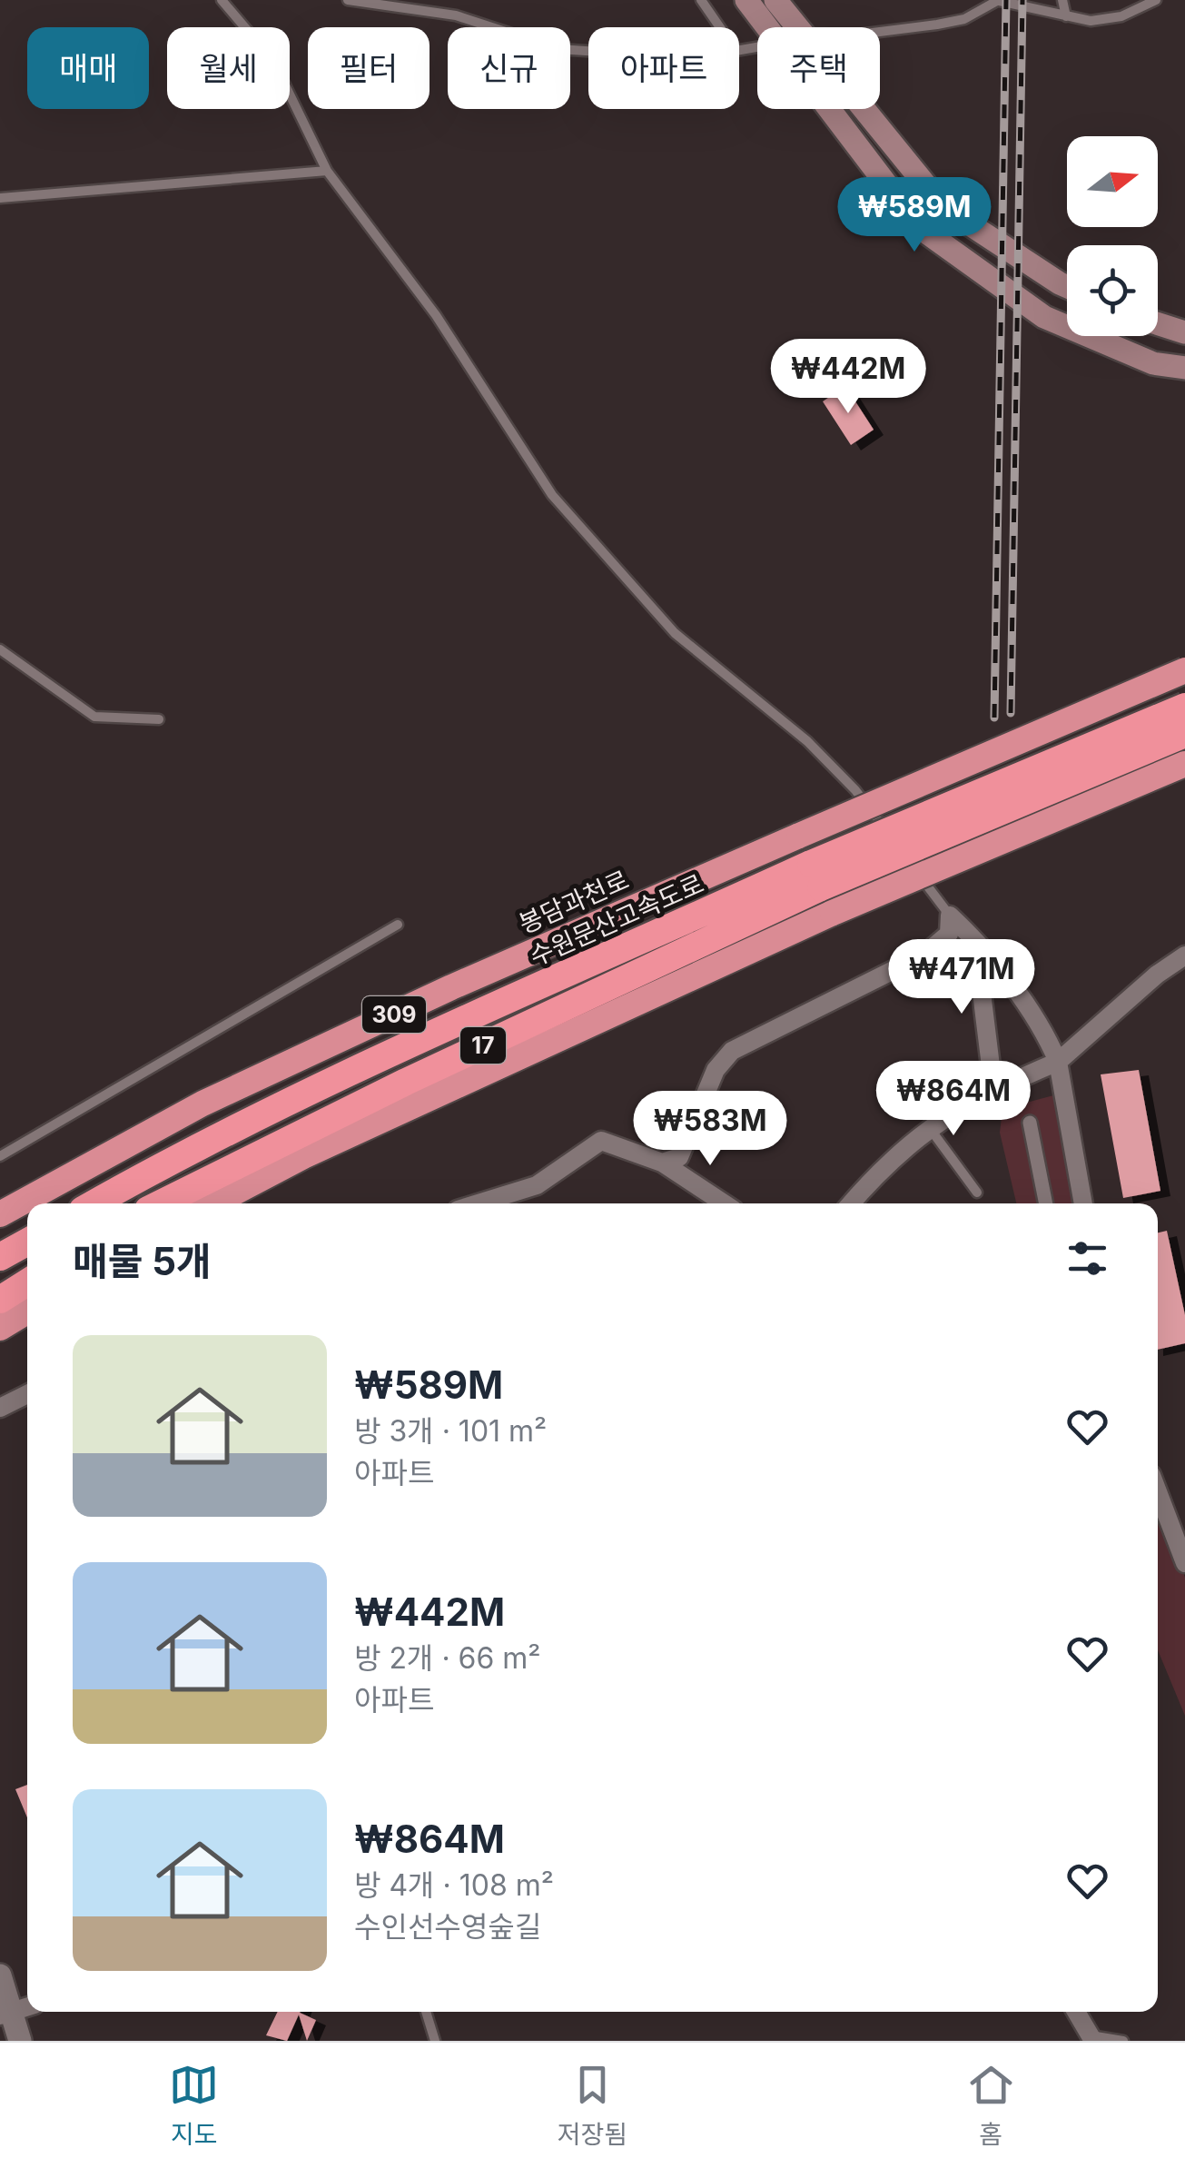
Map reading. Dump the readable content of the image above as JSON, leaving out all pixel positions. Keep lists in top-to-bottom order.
{
  "streets": {
    "highway": [
      "봉담과천로",
      "수원문산고속도로",
      "309",
      "17"
    ]
  },
  "north": "right",
  "page": {
    "chip": [
      "매매",
      "월세",
      "필터",
      "신규",
      "아파트",
      "주택"
    ],
    "price": [
      "₩589M",
      "₩442M",
      "₩471M",
      "₩864M",
      "₩583M"
    ],
    "heading": "매물 5개",
    "list": [
      {
        "name": "₩589M",
        "note": "방 3개 · 101 m² · 아파트"
      },
      {
        "name": "₩442M",
        "note": "방 2개 · 66 m² · 아파트"
      },
      {
        "name": "₩864M",
        "note": "방 4개 · 108 m² · 수인선수영숲길"
      }
    ],
    "tabs": ["지도", "저장됨", "홈"]
  }
}
